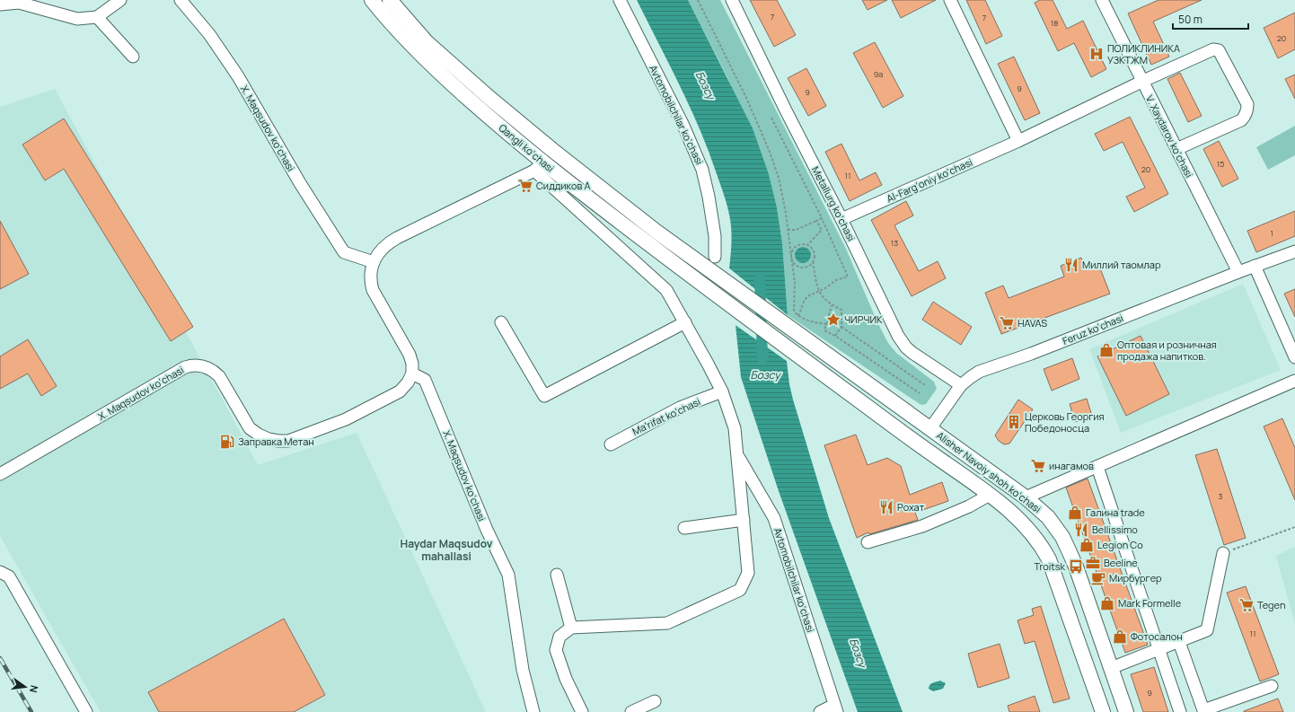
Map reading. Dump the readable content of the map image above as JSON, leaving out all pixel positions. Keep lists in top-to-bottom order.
{
  "streets": {
    "main road": ["Qangli ko‘chasi", "Feruz ko‘chasi", "Alisher Navoiy shoh koʻchasi"],
    "street": [
      "Avtomobilchilar ko‘chasi",
      "X. Maqsudov ko‘chasi",
      "V. Xaydarov ko‘chasi",
      "Al-Farg‘oniy ko‘chasi",
      "Metallurg ko‘chasi",
      "Maʼrifat ko‘chasi"
    ]
  },
  "crossings": [
    ["V. Xaydarov ko‘chasi", "Al-Farg‘oniy ko‘chasi"],
    ["V. Xaydarov ko‘chasi", "Feruz ko‘chasi"],
    ["Qangli ko‘chasi", "Maʼrifat ko‘chasi"],
    ["Qangli ko‘chasi", "Alisher Navoiy shoh koʻchasi"],
    ["Al-Farg‘oniy ko‘chasi", "Metallurg ko‘chasi"],
    ["Metallurg ko‘chasi", "Feruz ko‘chasi"],
    ["Feruz ko‘chasi", "Alisher Navoiy shoh koʻchasi"]
  ],
  "districts": ["Haydar Maqsudov mahallasi"],
  "water": ["Бозсу"],
  "places": {
    "hospital": ["ПОЛИКЛИНИКА УЗКТЖМ"],
    "supermarket": [
      "Сиддиков А",
      "HAVAS",
      "инагамов",
      "Tegen"
    ],
    "restaurant": ["Миллий таомлар", "Рохат", "Bellissimo"],
    "place": ["ЧИРЧИК"],
    "shop": [
      "Оптовая и розничная продажа напитков.",
      "Галина trade",
      "Legion Co",
      "Mark Formelle",
      "Фотосалон"
    ],
    "building": ["Церковь Георгия Победоносца"],
    "fuel station": ["Заправка Метан"],
    "office": ["Beeline"],
    "bus stop": ["Troitsk"],
    "cafe": ["Мирбургер"]
  },
  "house_numbers": [
    "7",
    "7",
    "18",
    "20",
    "9а",
    "9",
    "9",
    "15",
    "20",
    "11",
    "1",
    "13",
    "3",
    "11",
    "9"
  ],
  "scale_bar": "50 m",
  "north": "right"
}
